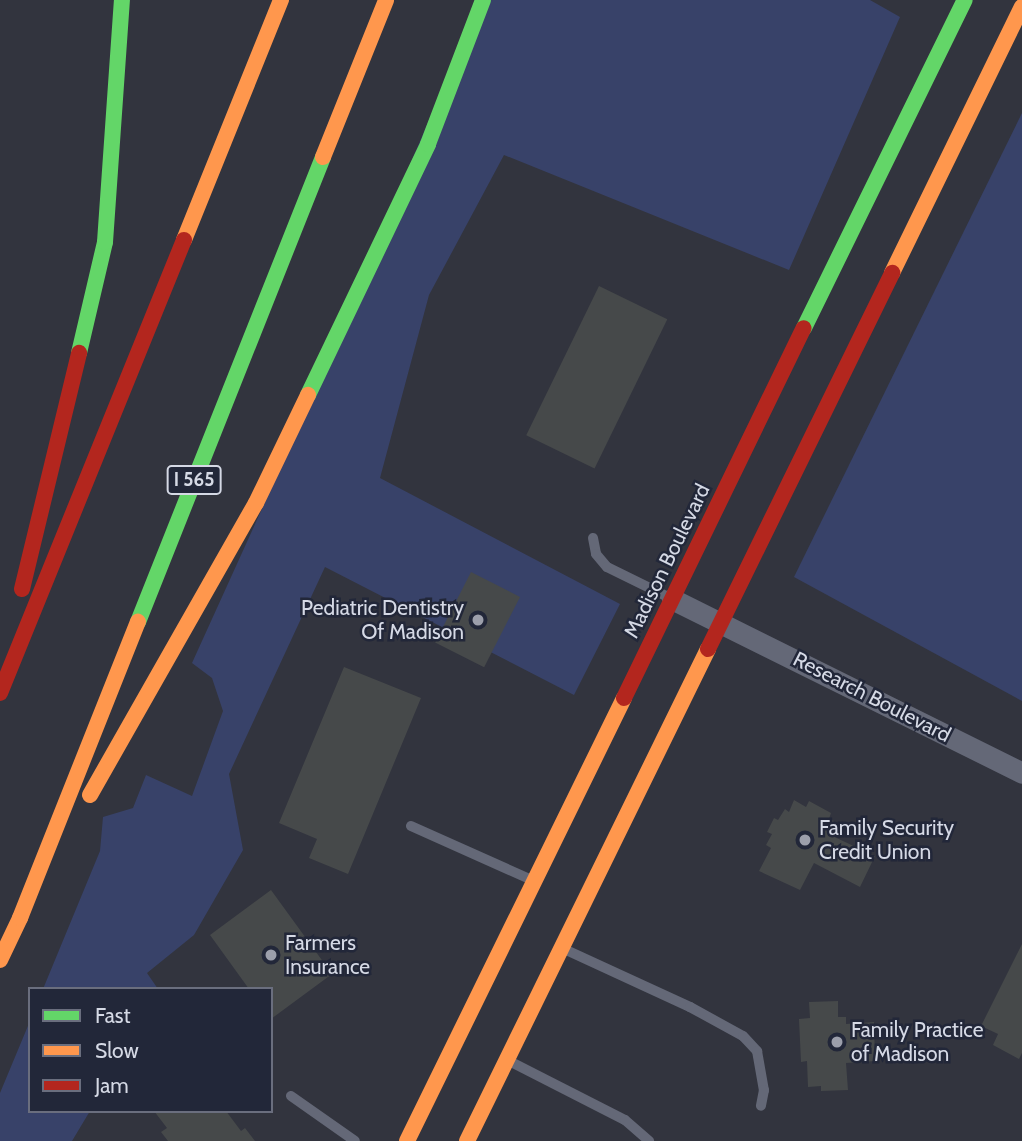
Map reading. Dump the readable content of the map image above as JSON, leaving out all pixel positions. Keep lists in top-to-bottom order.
{
  "streets": {
    "main road": ["I 565", "Madison Boulevard"],
    "street": ["Research Boulevard"]
  },
  "crossings": [
    ["Madison Boulevard", "Research Boulevard"]
  ],
  "places": [
    "Pediatric Dentistry Of Madison",
    "Family Security Credit Union",
    "Farmers Insurance",
    "Family Practice of Madison"
  ],
  "legend": ["Fast", "Slow", "Jam"]
}
